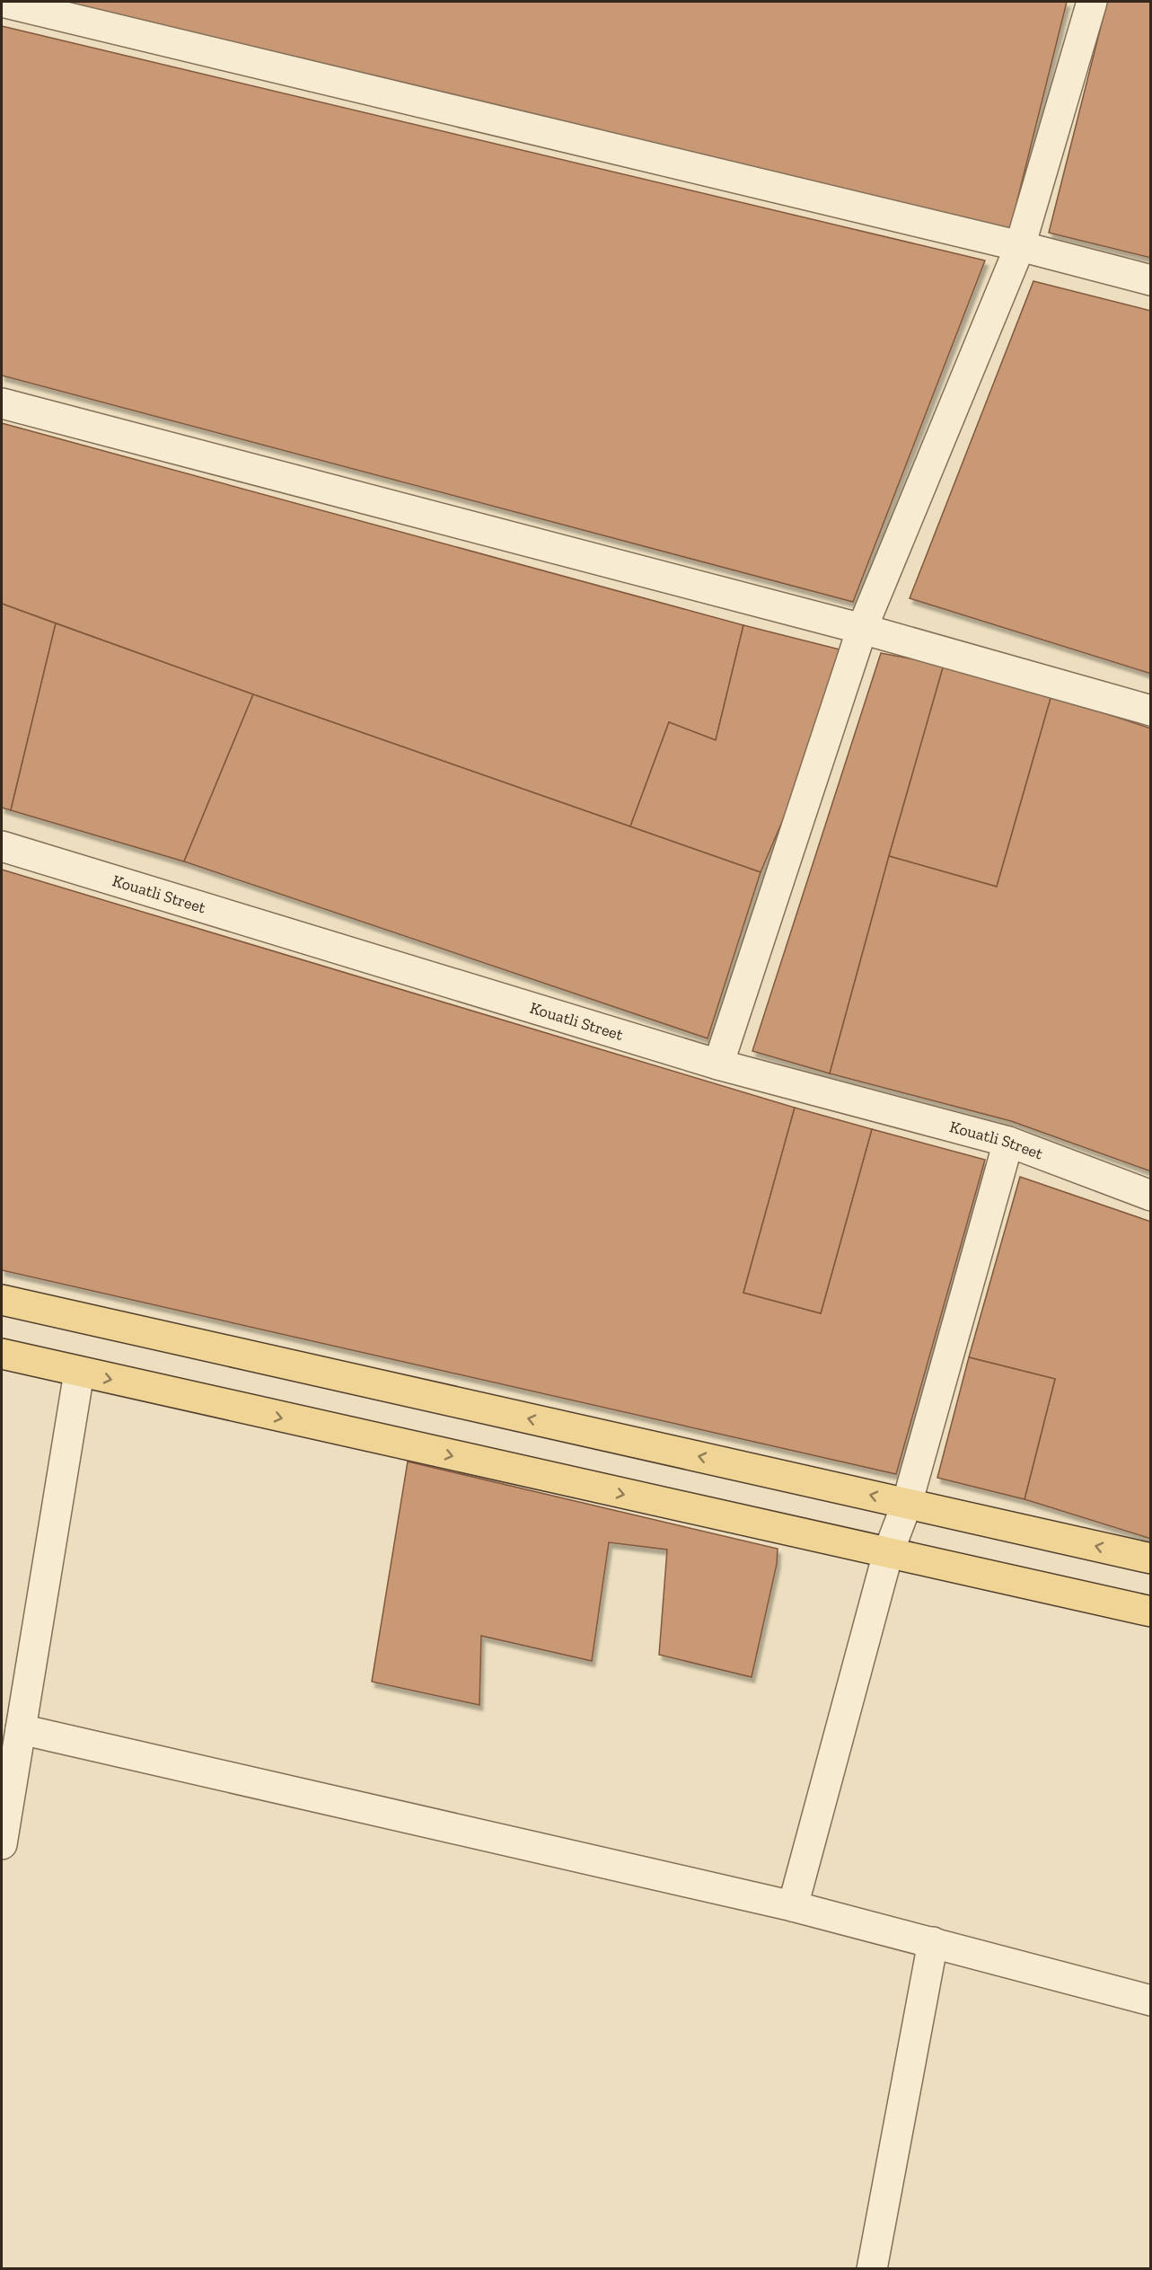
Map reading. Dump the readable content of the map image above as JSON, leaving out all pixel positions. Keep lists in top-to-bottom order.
{
  "streets": {
    "street": ["Kouatli Street"]
  }
}
